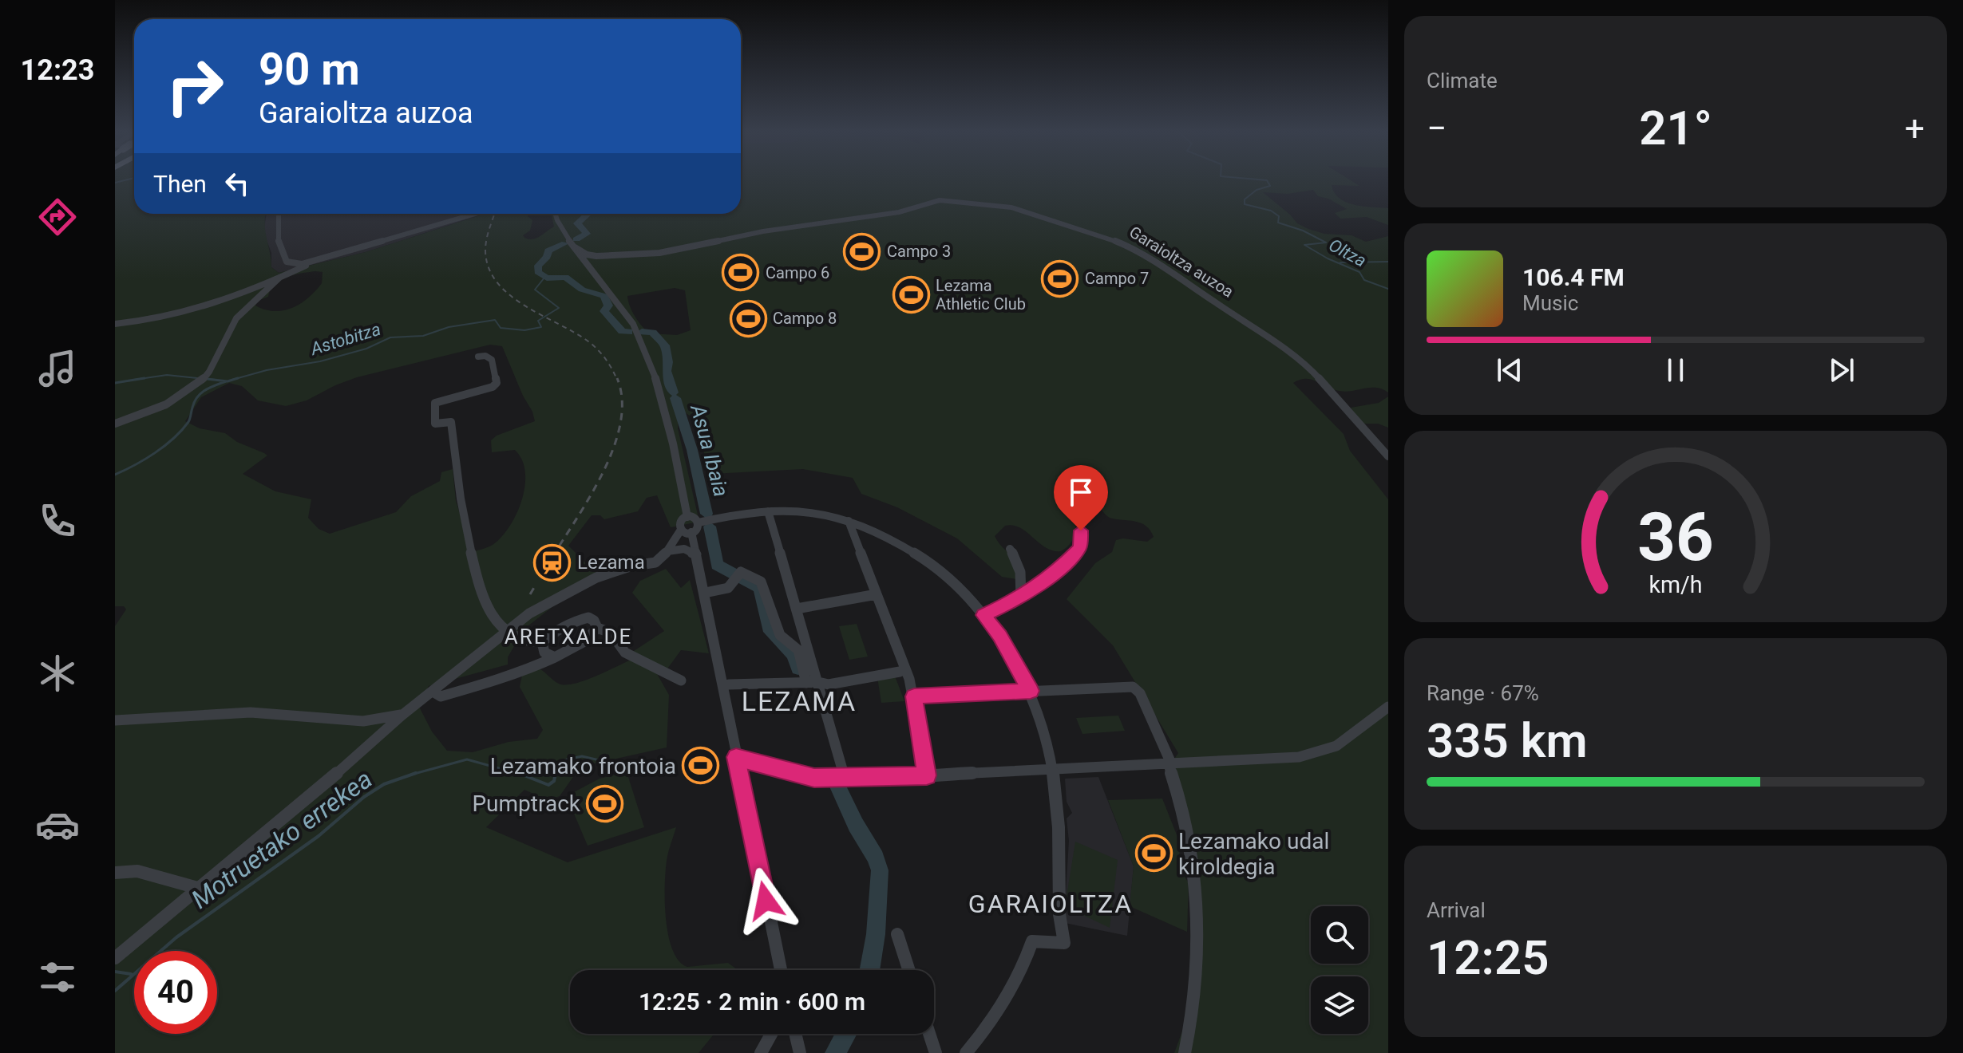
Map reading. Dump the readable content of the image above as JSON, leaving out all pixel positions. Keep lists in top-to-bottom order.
{
  "streets": {
    "street": ["Garaioltza auzoa"]
  },
  "districts": ["ARETXALDE", "LEZAMA", "GARAIOLTZA"],
  "water": [
    "Oltza",
    "Astobitza",
    "Asua Ibaia",
    "Motruetako errekea"
  ],
  "places": {
    "sports": [
      "Campo 3",
      "Campo 6",
      "Campo 7",
      "Lezama Athletic Club",
      "Campo 8",
      "Lezamako frontoia",
      "Pumptrack",
      "Lezamako udal kiroldegia"
    ],
    "station": ["Lezama"]
  },
  "page": {
    "tabs": "12:23",
    "tile": [
      "Climate",
      ["Range · 67%", "335 km"],
      ["Arrival", "12:25"]
    ],
    "turn": ["90 m", "Garaioltza auzoa"],
    "heat": ["−", "21°", "+"],
    "then": "Then",
    "song": ["106.4 FM", "Music"],
    "limit": "40",
    "trip": "12:25 · 2 min · 600 m",
    "gauge": ["36", "km/h"]
  }
}
